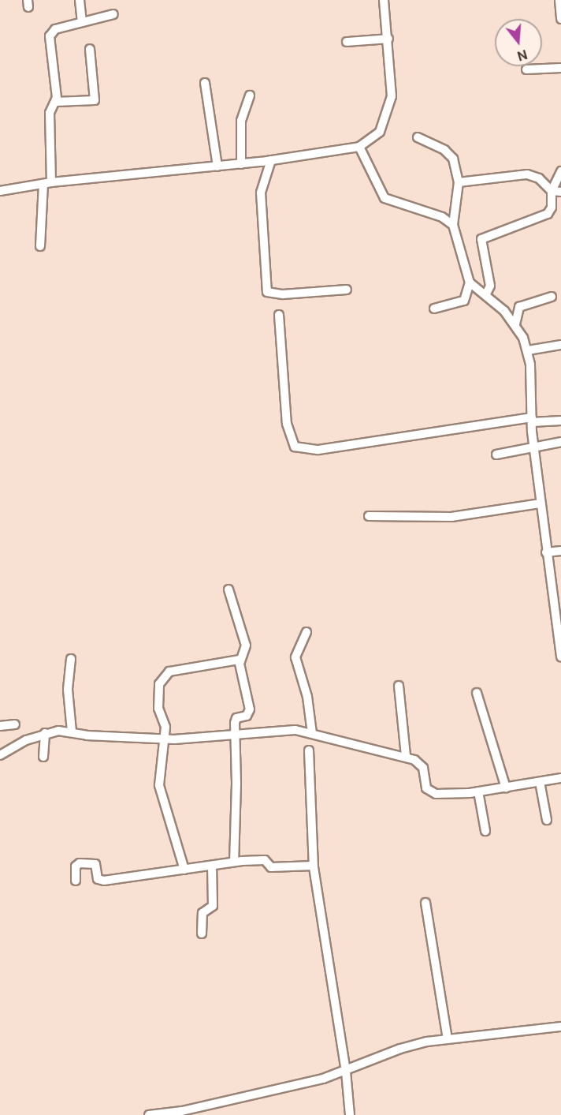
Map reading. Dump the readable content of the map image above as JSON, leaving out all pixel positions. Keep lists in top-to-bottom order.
{
  "north": "bottom"
}
